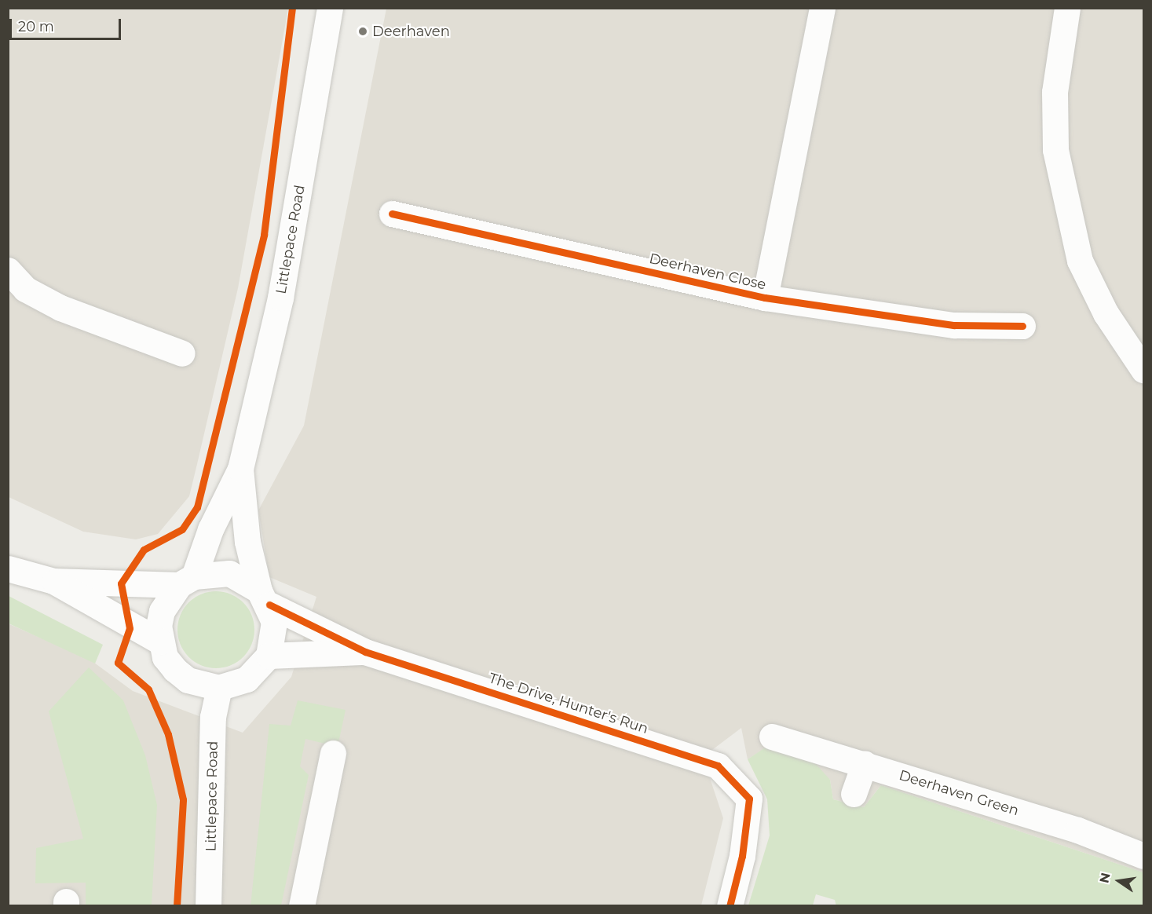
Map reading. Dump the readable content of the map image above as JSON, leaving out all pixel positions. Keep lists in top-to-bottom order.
{
  "streets": {
    "street": [
      "Littlepace Road",
      "Deerhaven Close",
      "The Drive, Hunter's Run",
      "Deerhaven Green"
    ]
  },
  "crossings": [
    ["Littlepace Road", "The Drive, Hunter's Run"]
  ],
  "places": ["Deerhaven"],
  "scale_bar": "20 m",
  "north": "left"
}
